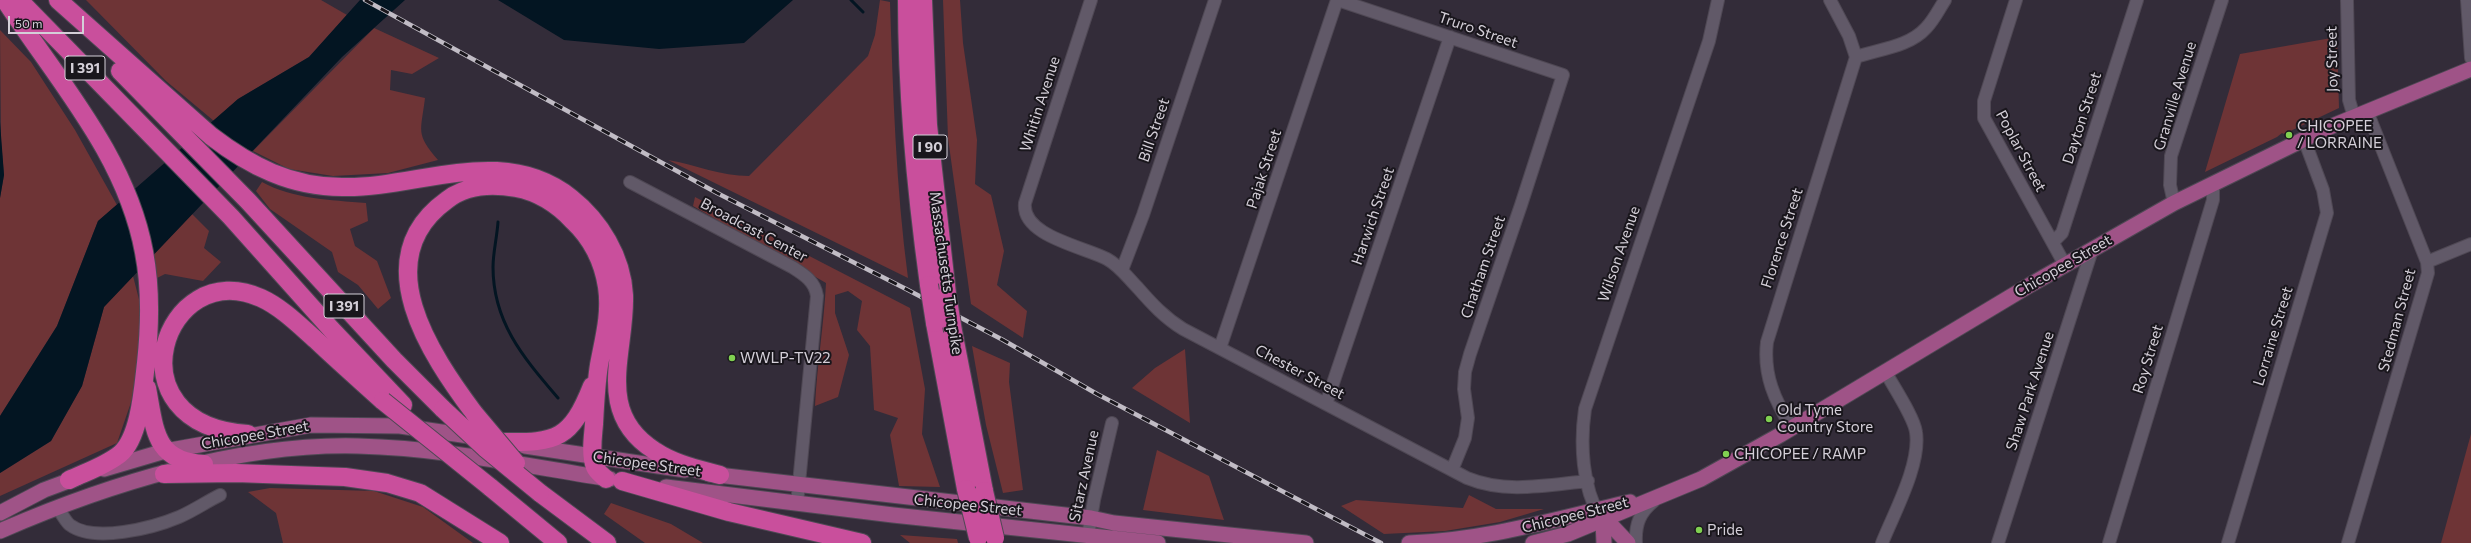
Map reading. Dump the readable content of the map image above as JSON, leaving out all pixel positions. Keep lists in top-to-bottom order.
{
  "streets": {
    "highway": ["I 391", "I 90", "Massachusetts Turnpike"],
    "main road": ["Chicopee Street"],
    "street": [
      "Truro Street",
      "Joy Street",
      "Granville Avenue",
      "Whitin Avenue",
      "Dayton Street",
      "Bill Street",
      "Poplar Street",
      "Pajak Street",
      "Harwich Street",
      "Broadcast Center",
      "Florence Street",
      "Wilson Avenue",
      "Chatham Street",
      "Stedman Street",
      "Lorraine Street",
      "Roy Street",
      "Chester Street",
      "Shaw Park Avenue",
      "Sitarz Avenue"
    ]
  },
  "crossings": [
    ["Truro Street", "Pajak Street"],
    ["Truro Street", "Harwich Street"],
    ["Truro Street", "Chatham Street"],
    ["Joy Street", "Chicopee Street"],
    ["Joy Street", "Stedman Street"],
    ["Granville Avenue", "Chicopee Street"],
    ["Whitin Avenue", "Chester Street"],
    ["Dayton Street", "Poplar Street"],
    ["Bill Street", "Chester Street"],
    ["Poplar Street", "Chicopee Street"],
    ["Pajak Street", "Chester Street"],
    ["Harwich Street", "Chester Street"],
    ["Broadcast Center", "Chicopee Street"],
    ["Florence Street", "Chicopee Street"],
    ["Wilson Avenue", "Chicopee Street"],
    ["Wilson Avenue", "Chester Street"],
    ["Chicopee Street", "Stedman Street"],
    ["Chicopee Street", "Lorraine Street"],
    ["Chicopee Street", "Roy Street"],
    ["Chicopee Street", "Shaw Park Avenue"],
    ["Chicopee Street", "Sitarz Avenue"],
    ["Chatham Street", "Chester Street"]
  ],
  "places": [
    "CHICOPEE / LORRAINE",
    "WWLP-TV22",
    "Old Tyme Country Store",
    "CHICOPEE / RAMP",
    "Pride"
  ],
  "scale_bar": "50 m"
}
